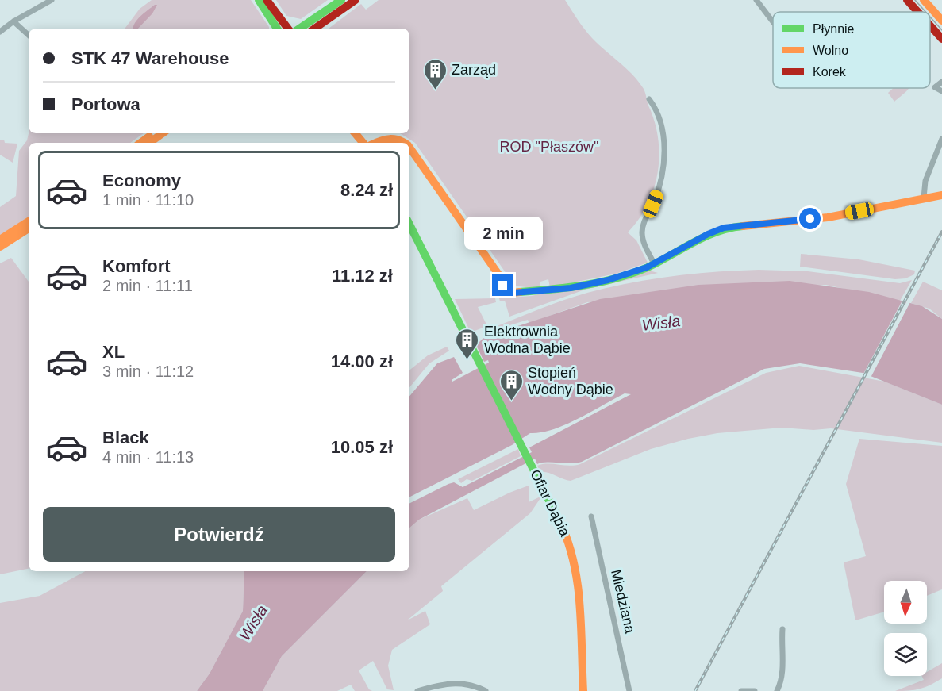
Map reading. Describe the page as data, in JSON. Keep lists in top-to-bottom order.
{
  "streets": {
    "street": ["Ofiar Dąbia", "Miedziana"]
  },
  "water": ["Wisła"],
  "parks": ["ROD \"Płaszów\""],
  "places": {
    "building": ["Zarząd", "Elektrownia Wodna Dąbie", "Stopień Wodny Dąbie"]
  },
  "legend": ["Płynnie", "Wolno", "Korek"],
  "north": "bottom",
  "page": {
    "banner": ["STK 47 Warehouse", "Portowa"],
    "list": [
      {
        "name": "Economy",
        "note": "1 min · 11:10",
        "value": "8.24 zł"
      },
      {
        "name": "Komfort",
        "note": "2 min · 11:11",
        "value": "11.12 zł"
      },
      {
        "name": "XL",
        "note": "3 min · 11:12",
        "value": "14.00 zł"
      },
      {
        "name": "Black",
        "note": "4 min · 11:13",
        "value": "10.05 zł"
      }
    ],
    "bubble": "2 min",
    "buttons": "Potwierdź"
  }
}
